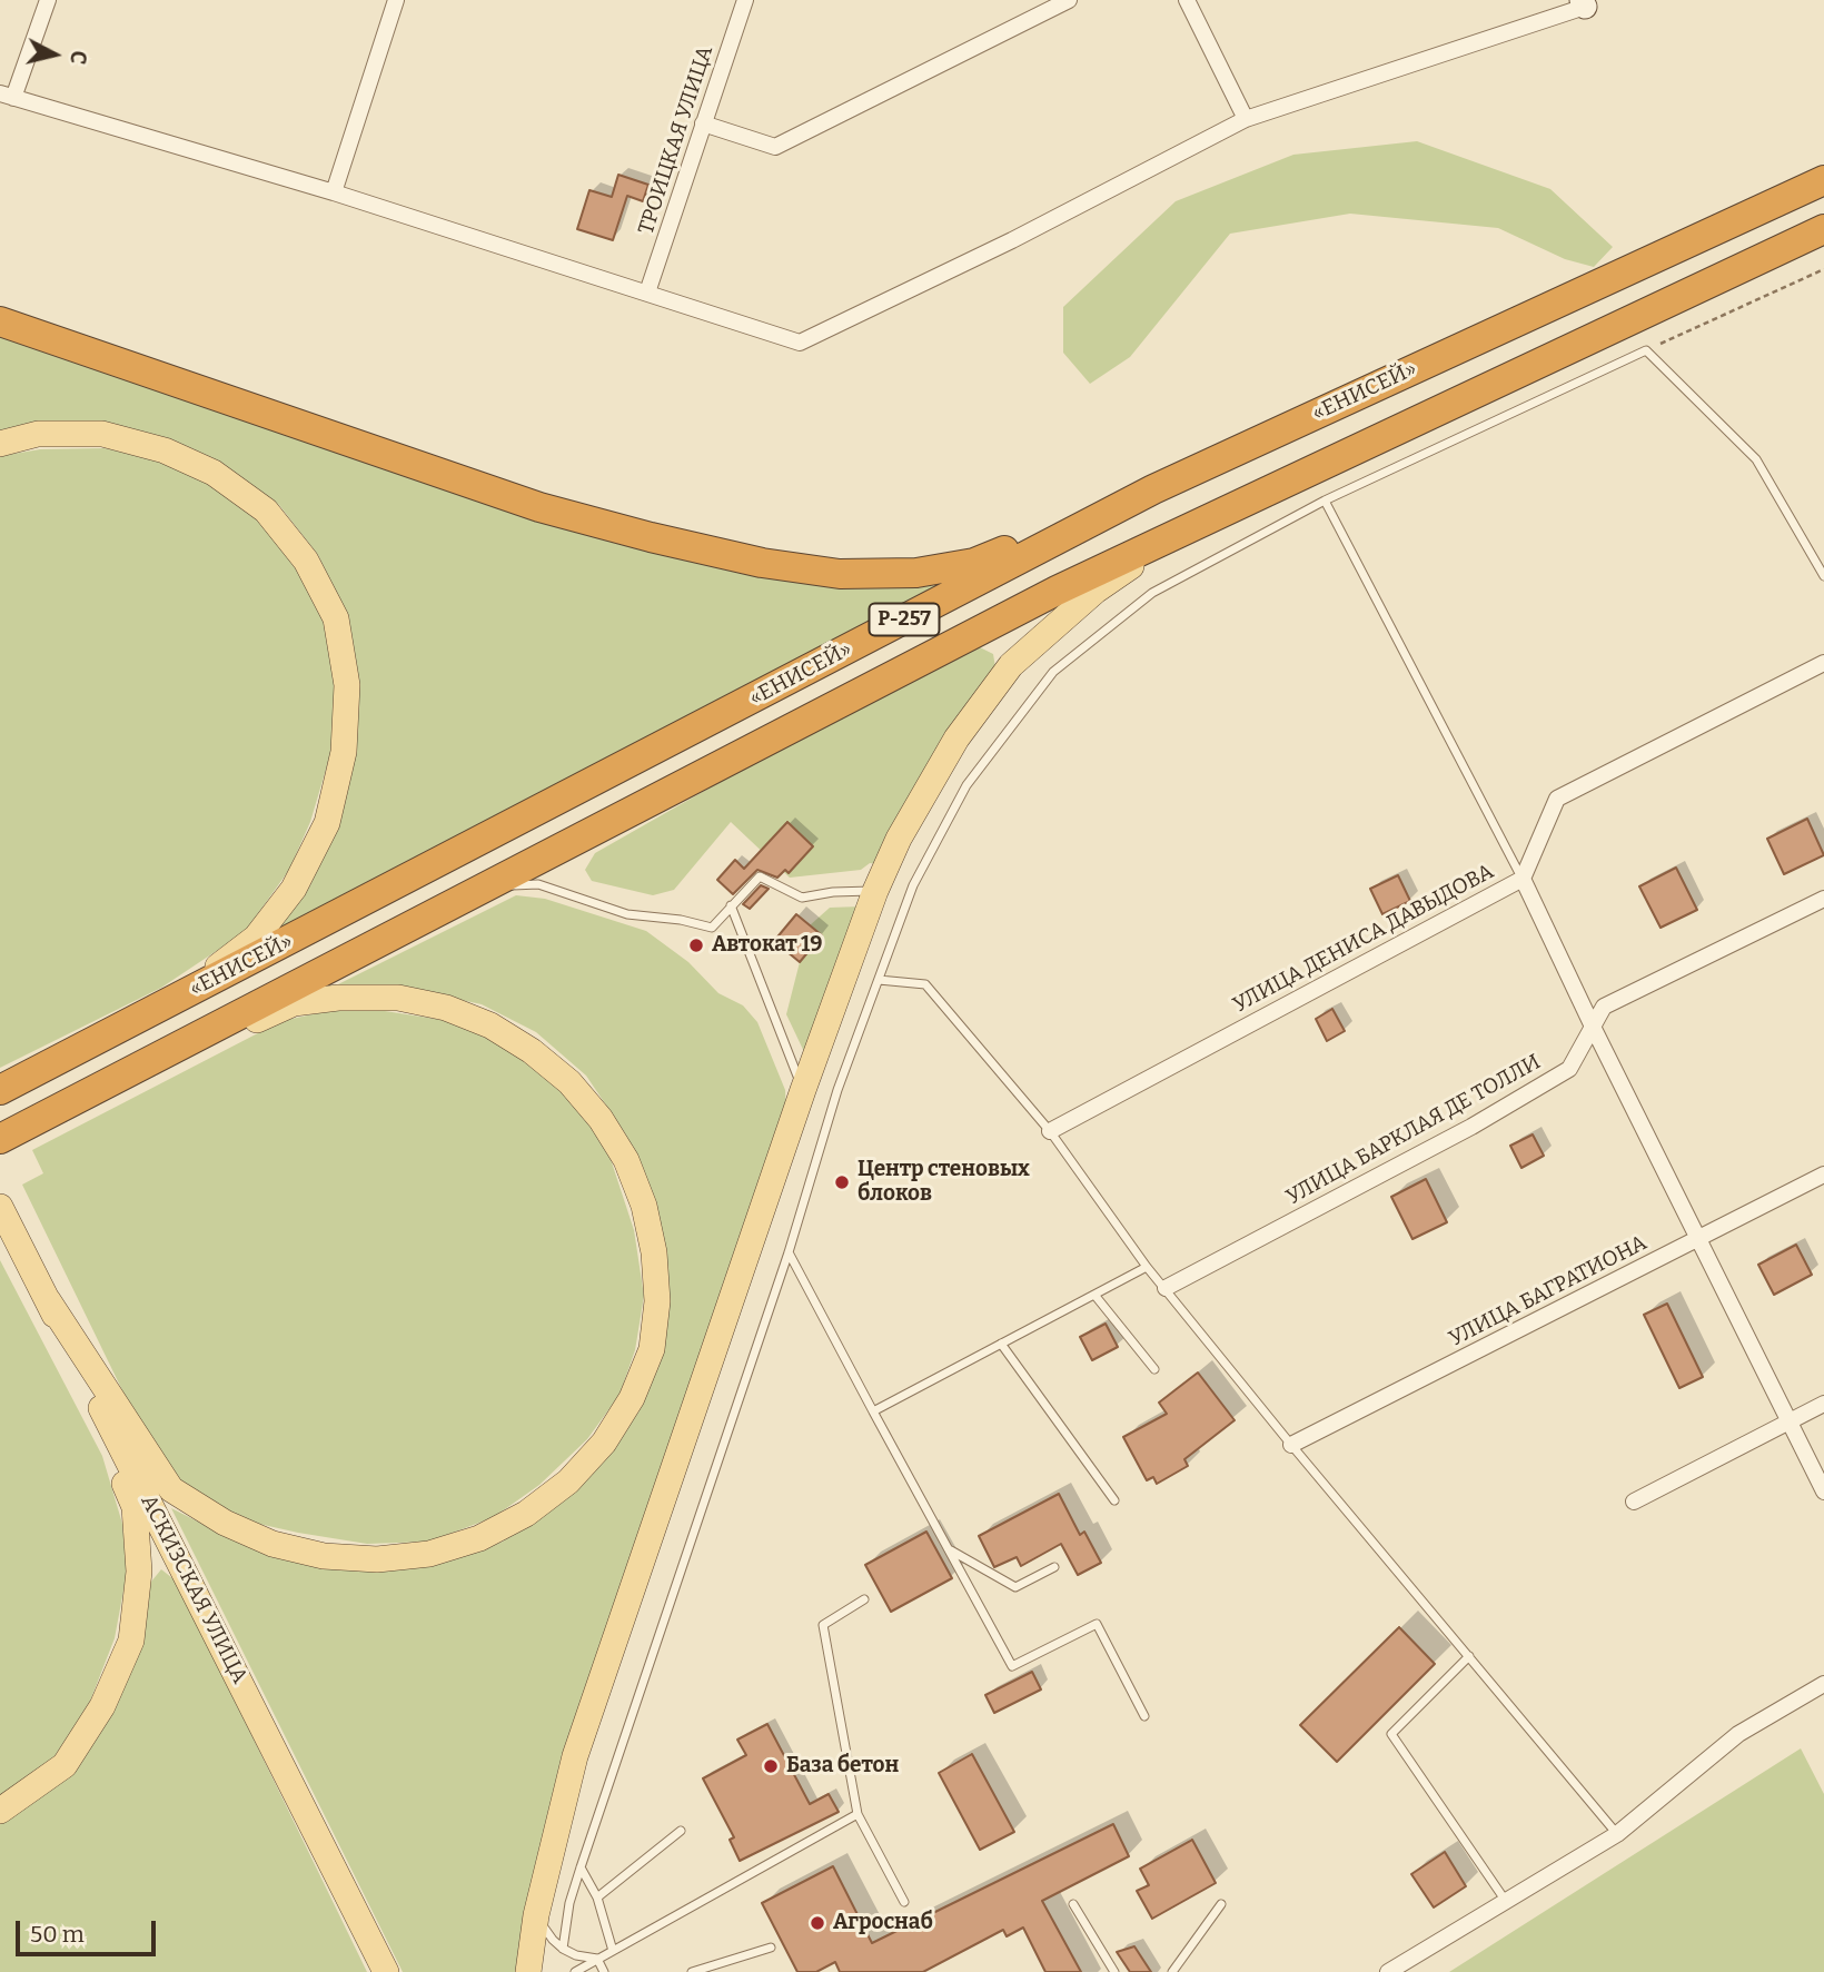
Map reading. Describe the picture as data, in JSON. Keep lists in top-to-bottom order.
{
  "streets": {
    "highway": ["«ЕНИСЕЙ»", "Р-257"],
    "main road": ["АСКИЗСКАЯ УЛИЦА"],
    "street": [
      "ТРОИЦКАЯ УЛИЦА",
      "УЛИЦА ДЕНИСА ДАВЫДОВА",
      "УЛИЦА БАРКЛАЯ ДЕ ТОЛЛИ",
      "УЛИЦА БАГРАТИОНА"
    ]
  },
  "places": [
    "Автокат 19",
    "Центр стеновых блоков",
    "База бетон",
    "Агроснаб"
  ],
  "scale_bar": "50 m",
  "north": "right"
}
